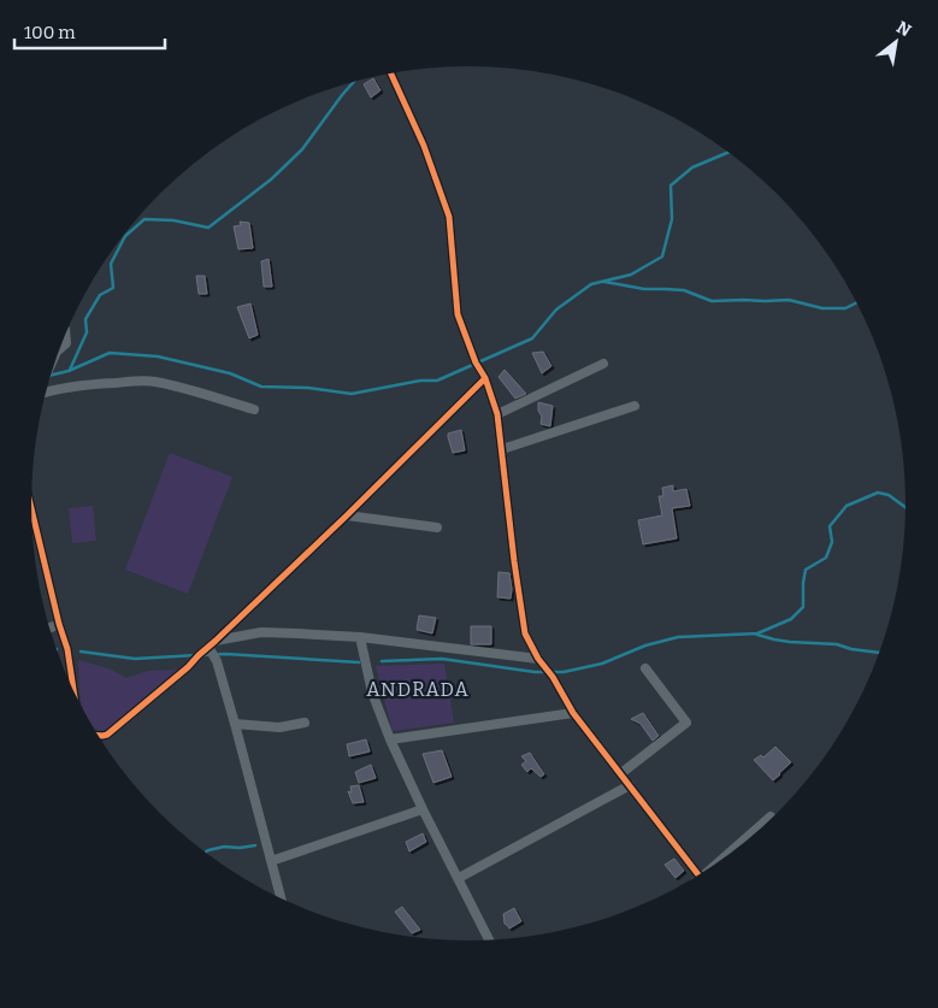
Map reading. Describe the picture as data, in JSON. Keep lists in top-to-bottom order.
{
  "districts": ["ANDRADA"],
  "scale_bar": "100 m",
  "north": "top right"
}
